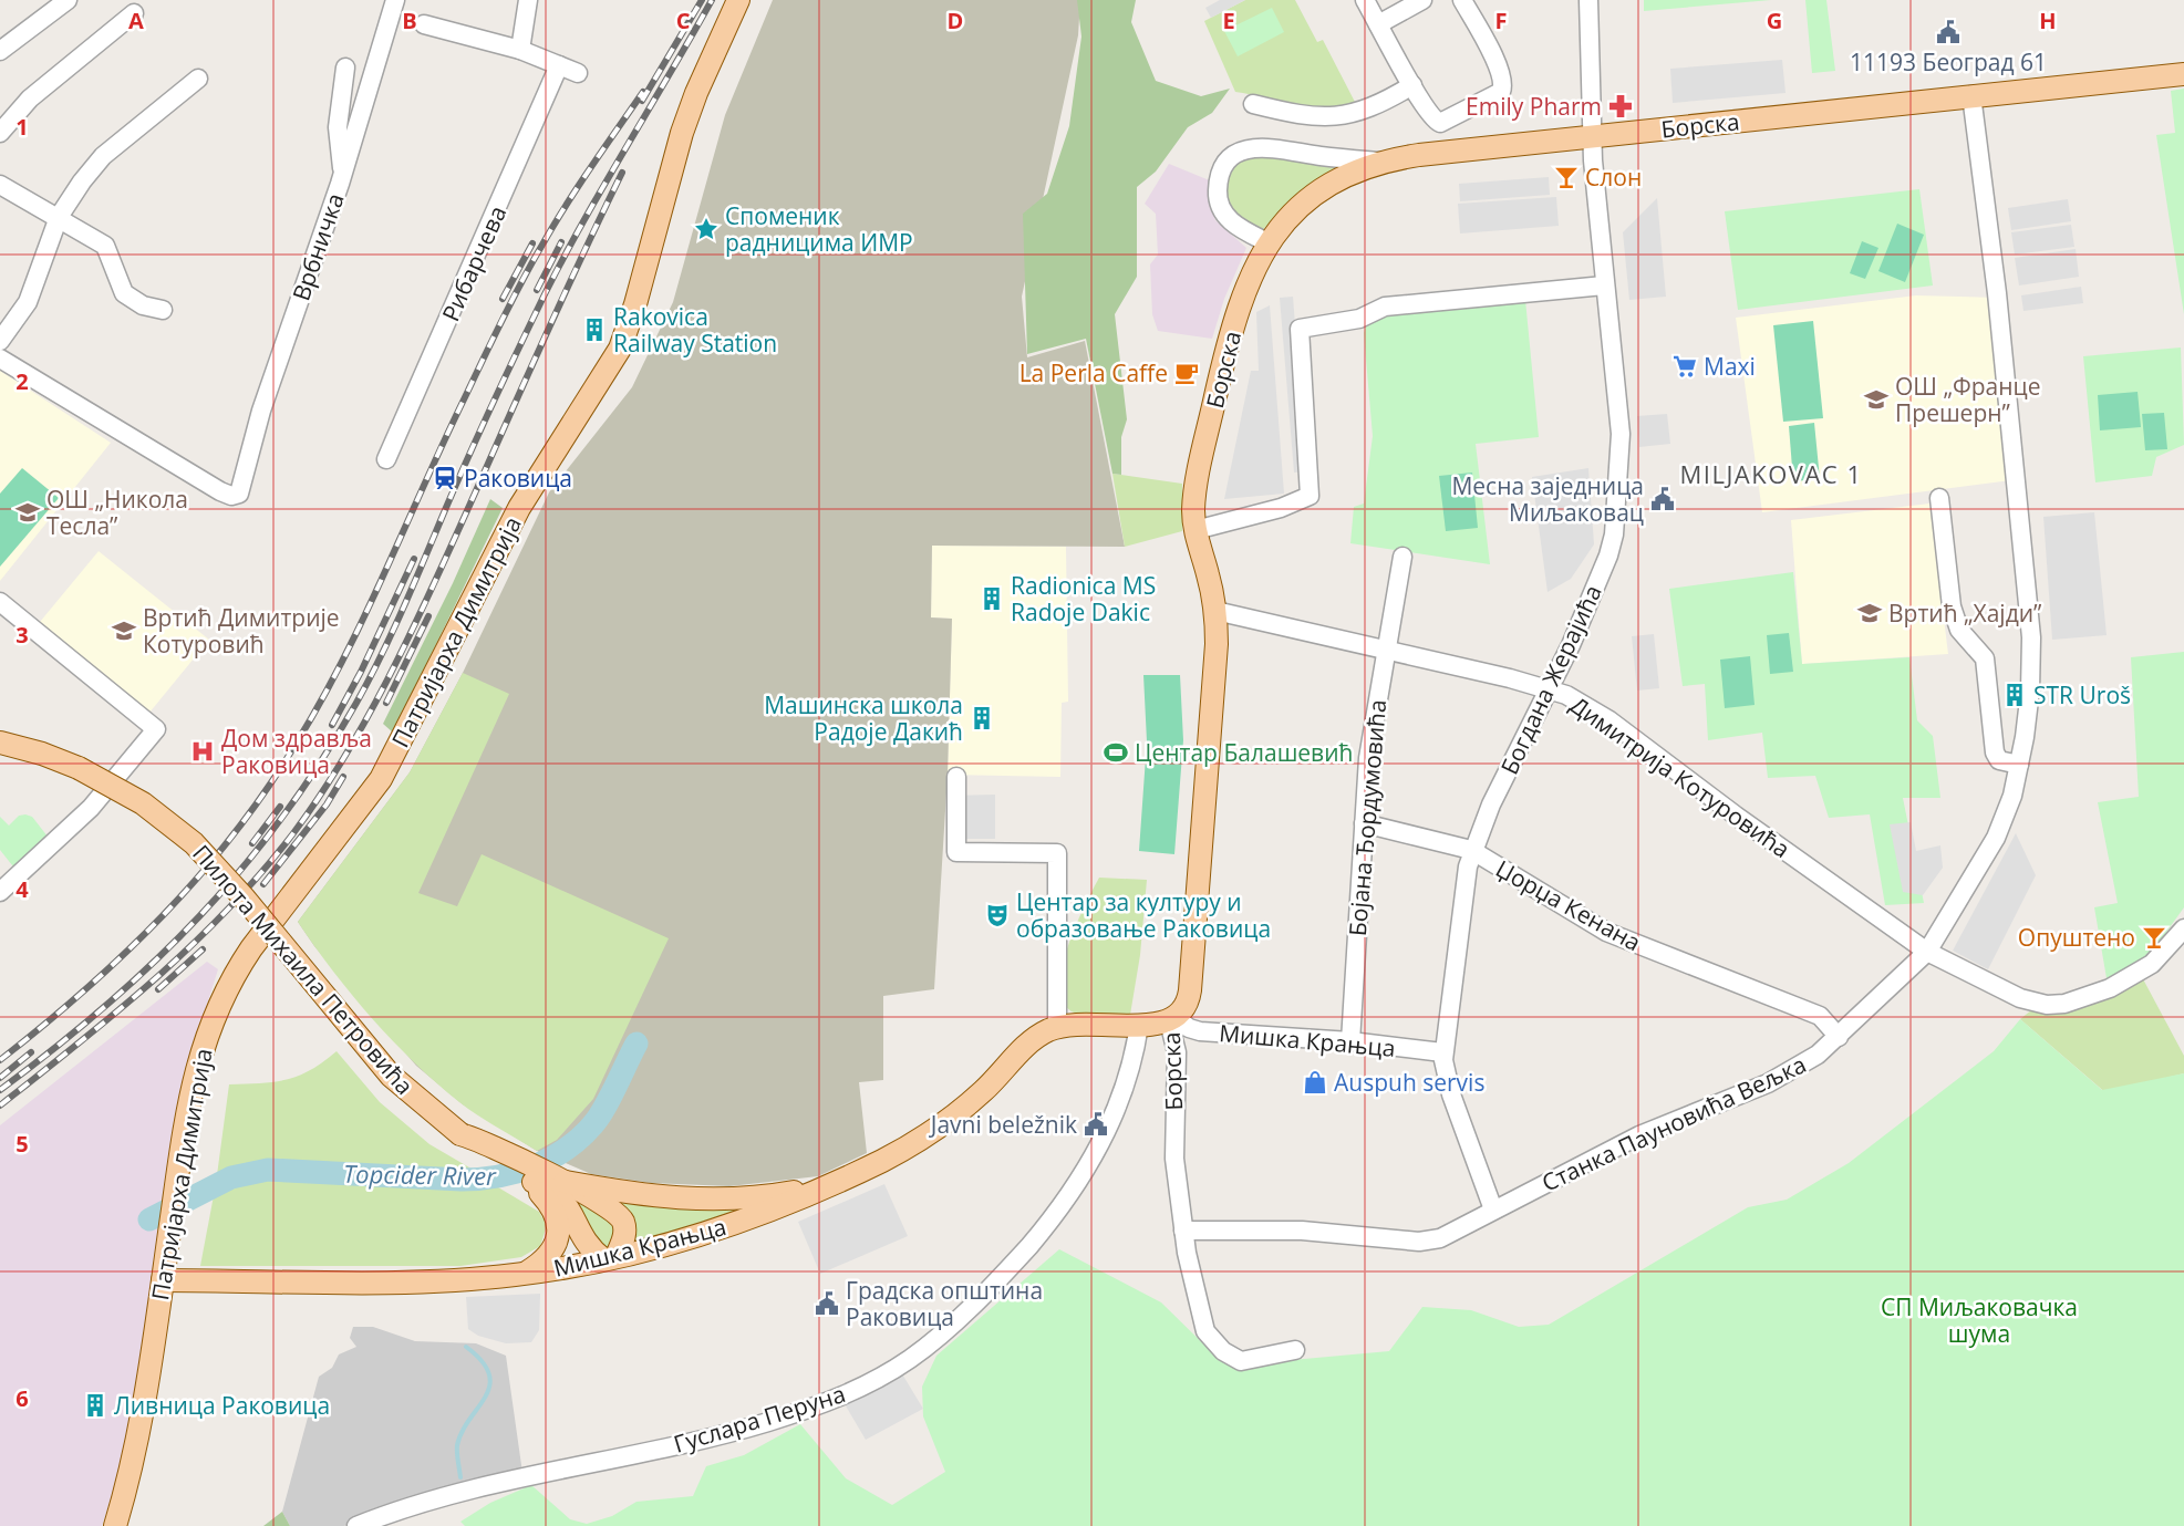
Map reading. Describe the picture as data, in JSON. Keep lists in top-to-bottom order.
{
  "streets": {
    "main road": [
      "Борска",
      "Патријарха Димитрија",
      "Пилота Михаила Петровића",
      "Мишка Крањца"
    ],
    "street": [
      "Врбничка",
      "Рибарчева",
      "Богдана Жерајића",
      "Димитрија Котуровића",
      "Бојана Ђордумовића",
      "Џорџа Кенана",
      "Станка Пауновића Вељка",
      "Гуслара Перуна"
    ]
  },
  "crossings": [
    ["Борска", "Богдана Жерајића"],
    ["Борска", "Димитрија Котуровића"],
    ["Борска", "Мишка Крањца"],
    ["Борска", "Станка Пауновића Вељка"],
    ["Патријарха Димитрија", "Мишка Крањца"],
    ["Богдана Жерајића", "Димитрија Котуровића"],
    ["Богдана Жерајића", "Џорџа Кенана"],
    ["Богдана Жерајића", "Мишка Крањца"],
    ["Богдана Жерајића", "Станка Пауновића Вељка"],
    ["Димитрија Котуровића", "Бојана Ђордумовића"],
    ["Димитрија Котуровића", "Станка Пауновића Вељка"],
    ["Бојана Ђордумовића", "Џорџа Кенана"],
    ["Бојана Ђордумовића", "Мишка Крањца"],
    ["Џорџа Кенана", "Станка Пауновића Вељка"],
    ["Пилота Михаила Петровића", "Мишка Крањца"],
    ["Мишка Крањца", "Гуслара Перуна"]
  ],
  "districts": ["MILJAKOVAC 1"],
  "water": ["Topcider River"],
  "parks": ["СП Миљаковачка шума"],
  "places": {
    "public building": [
      "11193 Београд 61",
      "Месна заједница Миљаковац",
      "Javni beležnik",
      "Градска општина Раковица"
    ],
    "pharmacy": ["Emily Pharm"],
    "bar": ["Слон", "Опуштено"],
    "place": ["Споменик радницима ИМР"],
    "building": [
      "Rakovica Railway Station",
      "Radionica MS Radoje Dakic",
      "STR Uroš",
      "Машинска школа Радоје Дакић",
      "Ливница Раковица"
    ],
    "supermarket": ["Maxi"],
    "cafe": ["La Perla Caffe"],
    "school or university": [
      "ОШ „Франце Прешерн”",
      "ОШ „Никола Тесла”",
      "Вртић „Хајди”",
      "Вртић Димитрије Котуровић"
    ],
    "station": ["Раковица"],
    "hospital": ["Дом здравља Раковица"],
    "sports": ["Центар Балашевић"],
    "theatre": ["Центар за културу и образовање Раковица"],
    "shop": ["Auspuh servis"]
  },
  "grid": {
    "columns": [
      "A",
      "B",
      "C",
      "D",
      "E",
      "F",
      "G",
      "H"
    ],
    "rows": [
      "1",
      "2",
      "3",
      "4",
      "5",
      "6"
    ]
  }
}
